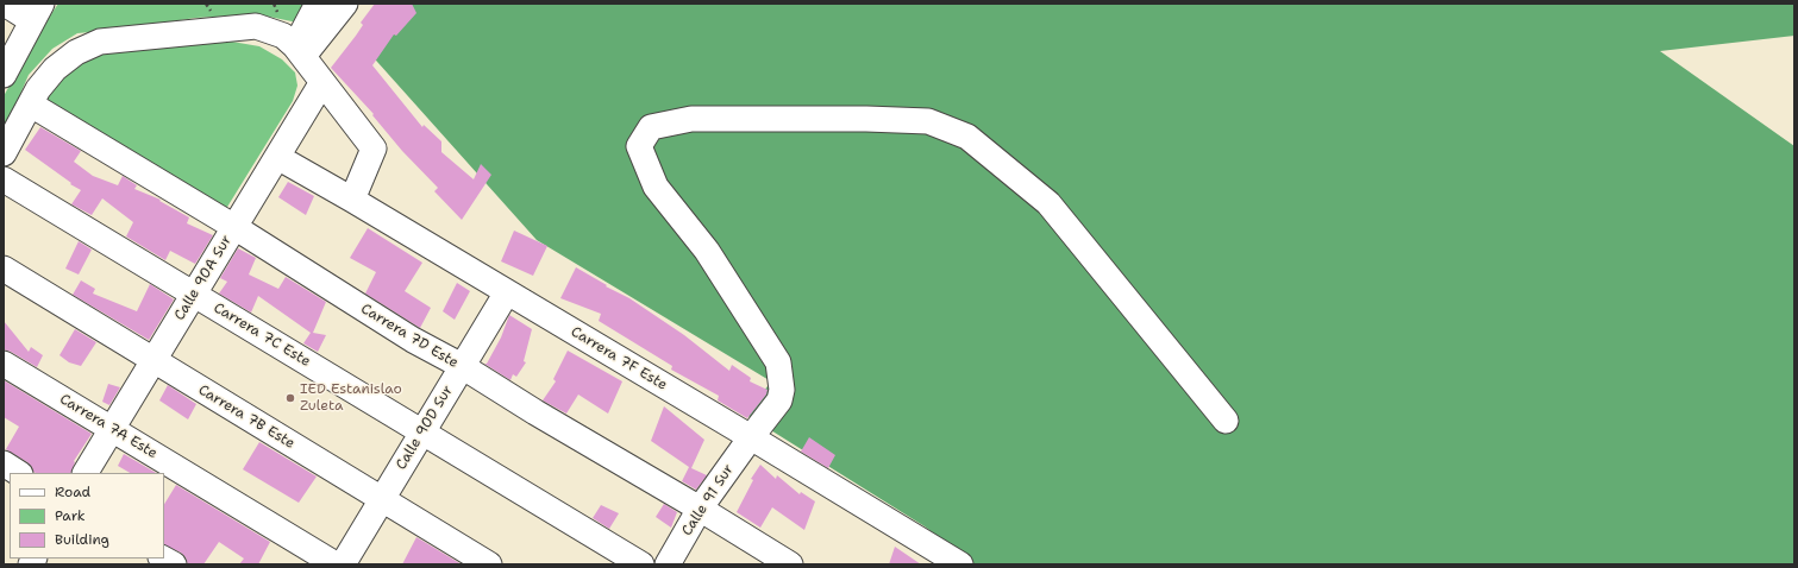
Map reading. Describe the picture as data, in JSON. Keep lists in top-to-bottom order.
{
  "streets": {
    "street": [
      "Calle 90A Sur",
      "Carrera 7C Este",
      "Carrera 7D Este",
      "Carrera 7F Este",
      "Carrera 7B Este",
      "Carrera 7A Este",
      "Calle 90D Sur",
      "Calle 91 Sur"
    ]
  },
  "crossings": [
    ["Calle 90A Sur", "Carrera 7C Este"],
    ["Calle 90A Sur", "Carrera 7D Este"],
    ["Calle 90A Sur", "Carrera 7F Este"],
    ["Calle 90A Sur", "Carrera 7B Este"],
    ["Calle 90A Sur", "Carrera 7A Este"],
    ["Carrera 7C Este", "Calle 90D Sur"],
    ["Carrera 7D Este", "Calle 90D Sur"],
    ["Carrera 7D Este", "Calle 91 Sur"],
    ["Carrera 7F Este", "Calle 90D Sur"],
    ["Carrera 7F Este", "Calle 91 Sur"],
    ["Carrera 7B Este", "Calle 90D Sur"]
  ],
  "places": ["IED Estanislao Zuleta"],
  "legend": ["Road", "Park", "Building"]
}
